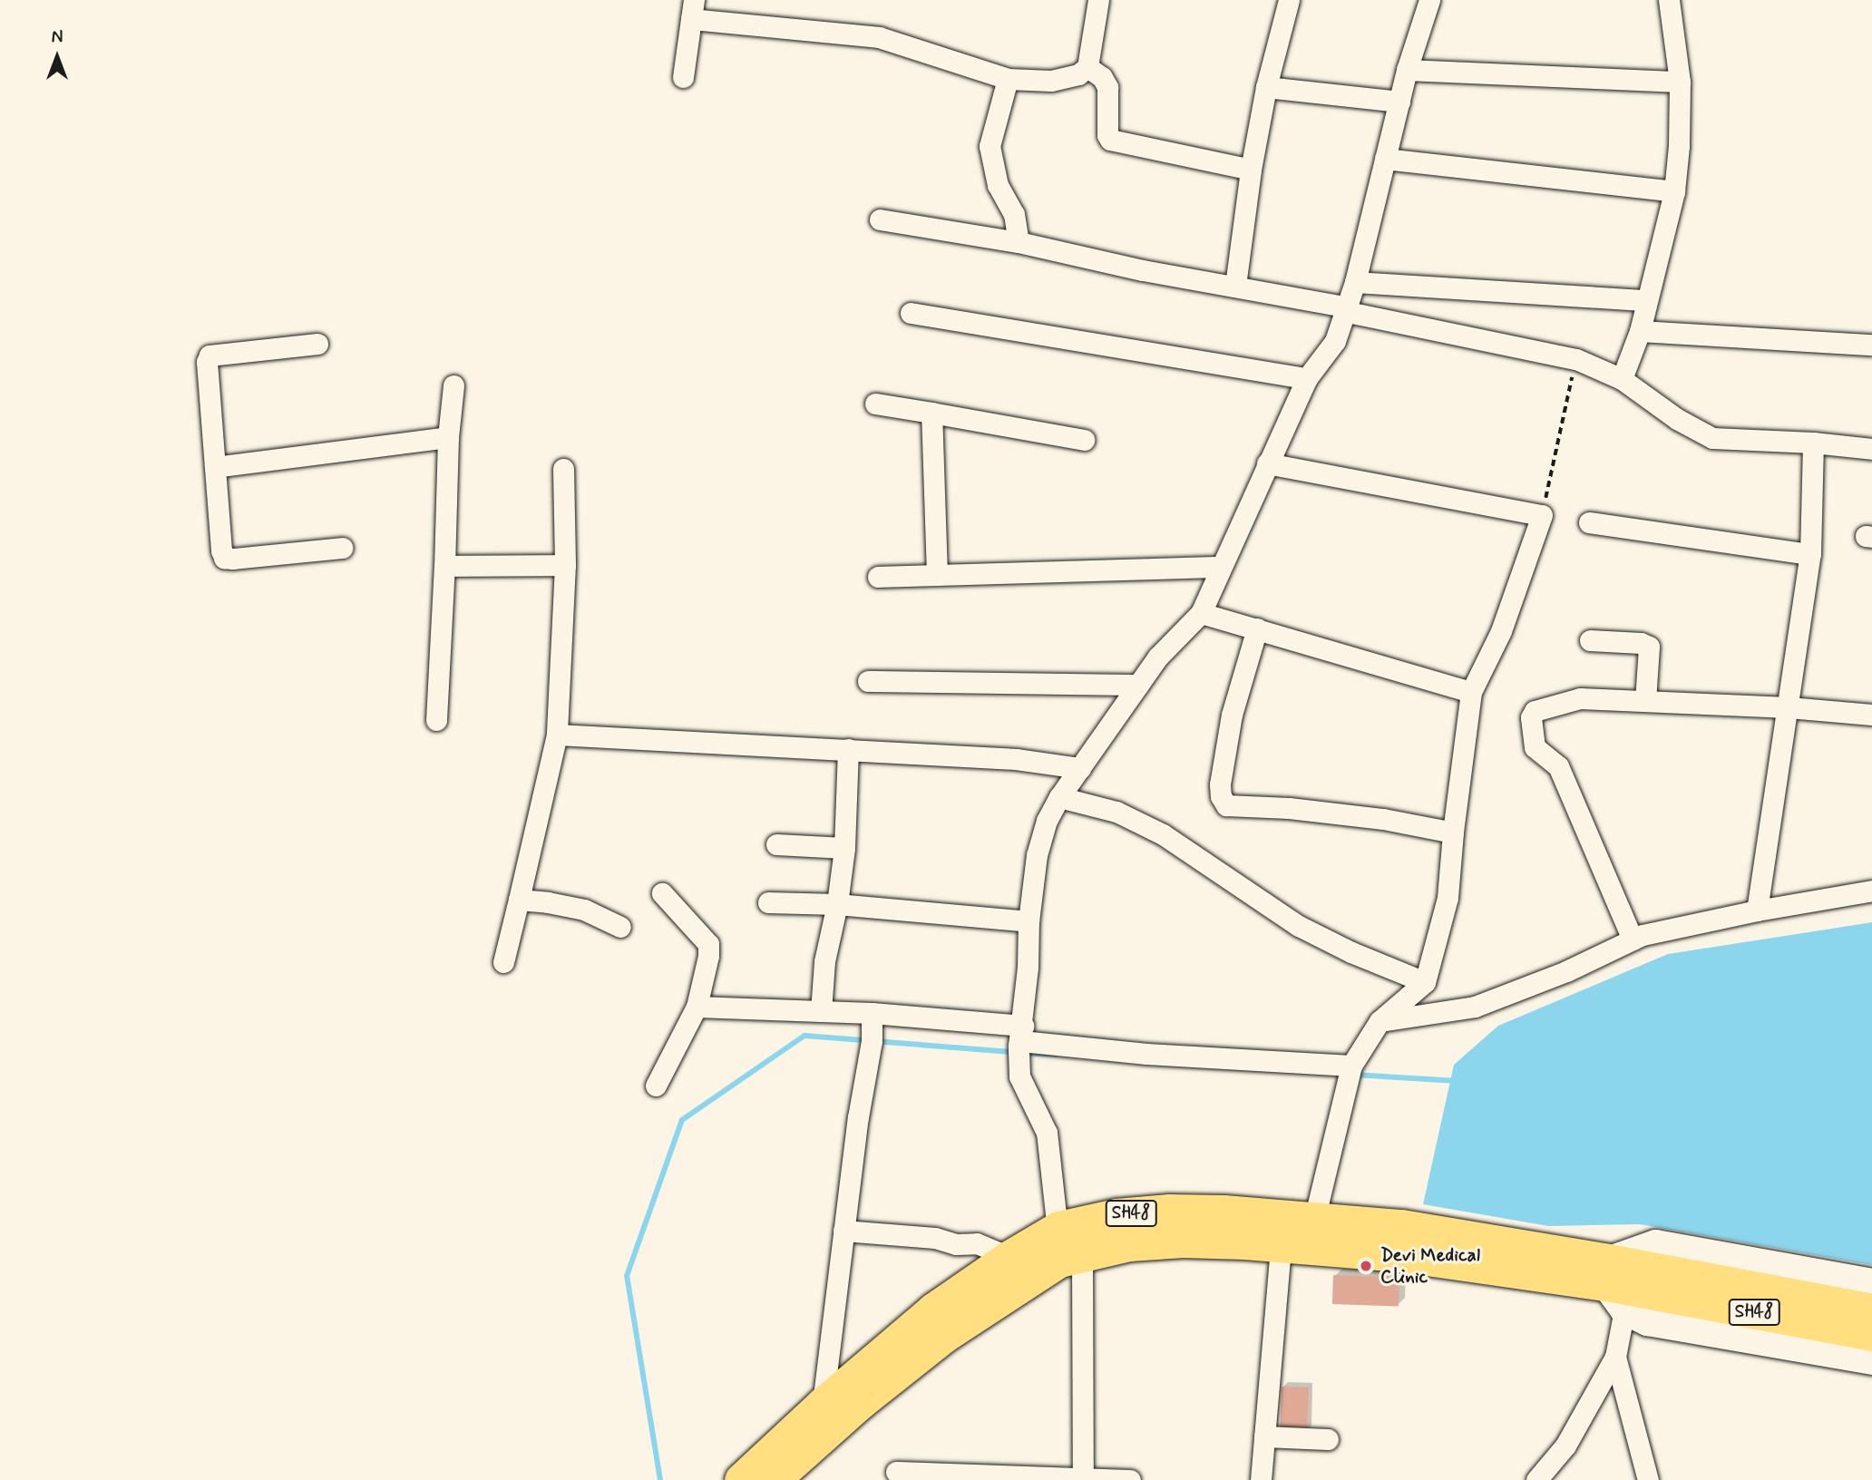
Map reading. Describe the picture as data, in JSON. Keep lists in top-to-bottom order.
{
  "streets": {
    "main road": ["SH48"]
  },
  "places": ["Devi Medical Clinic"],
  "north": "top"
}
